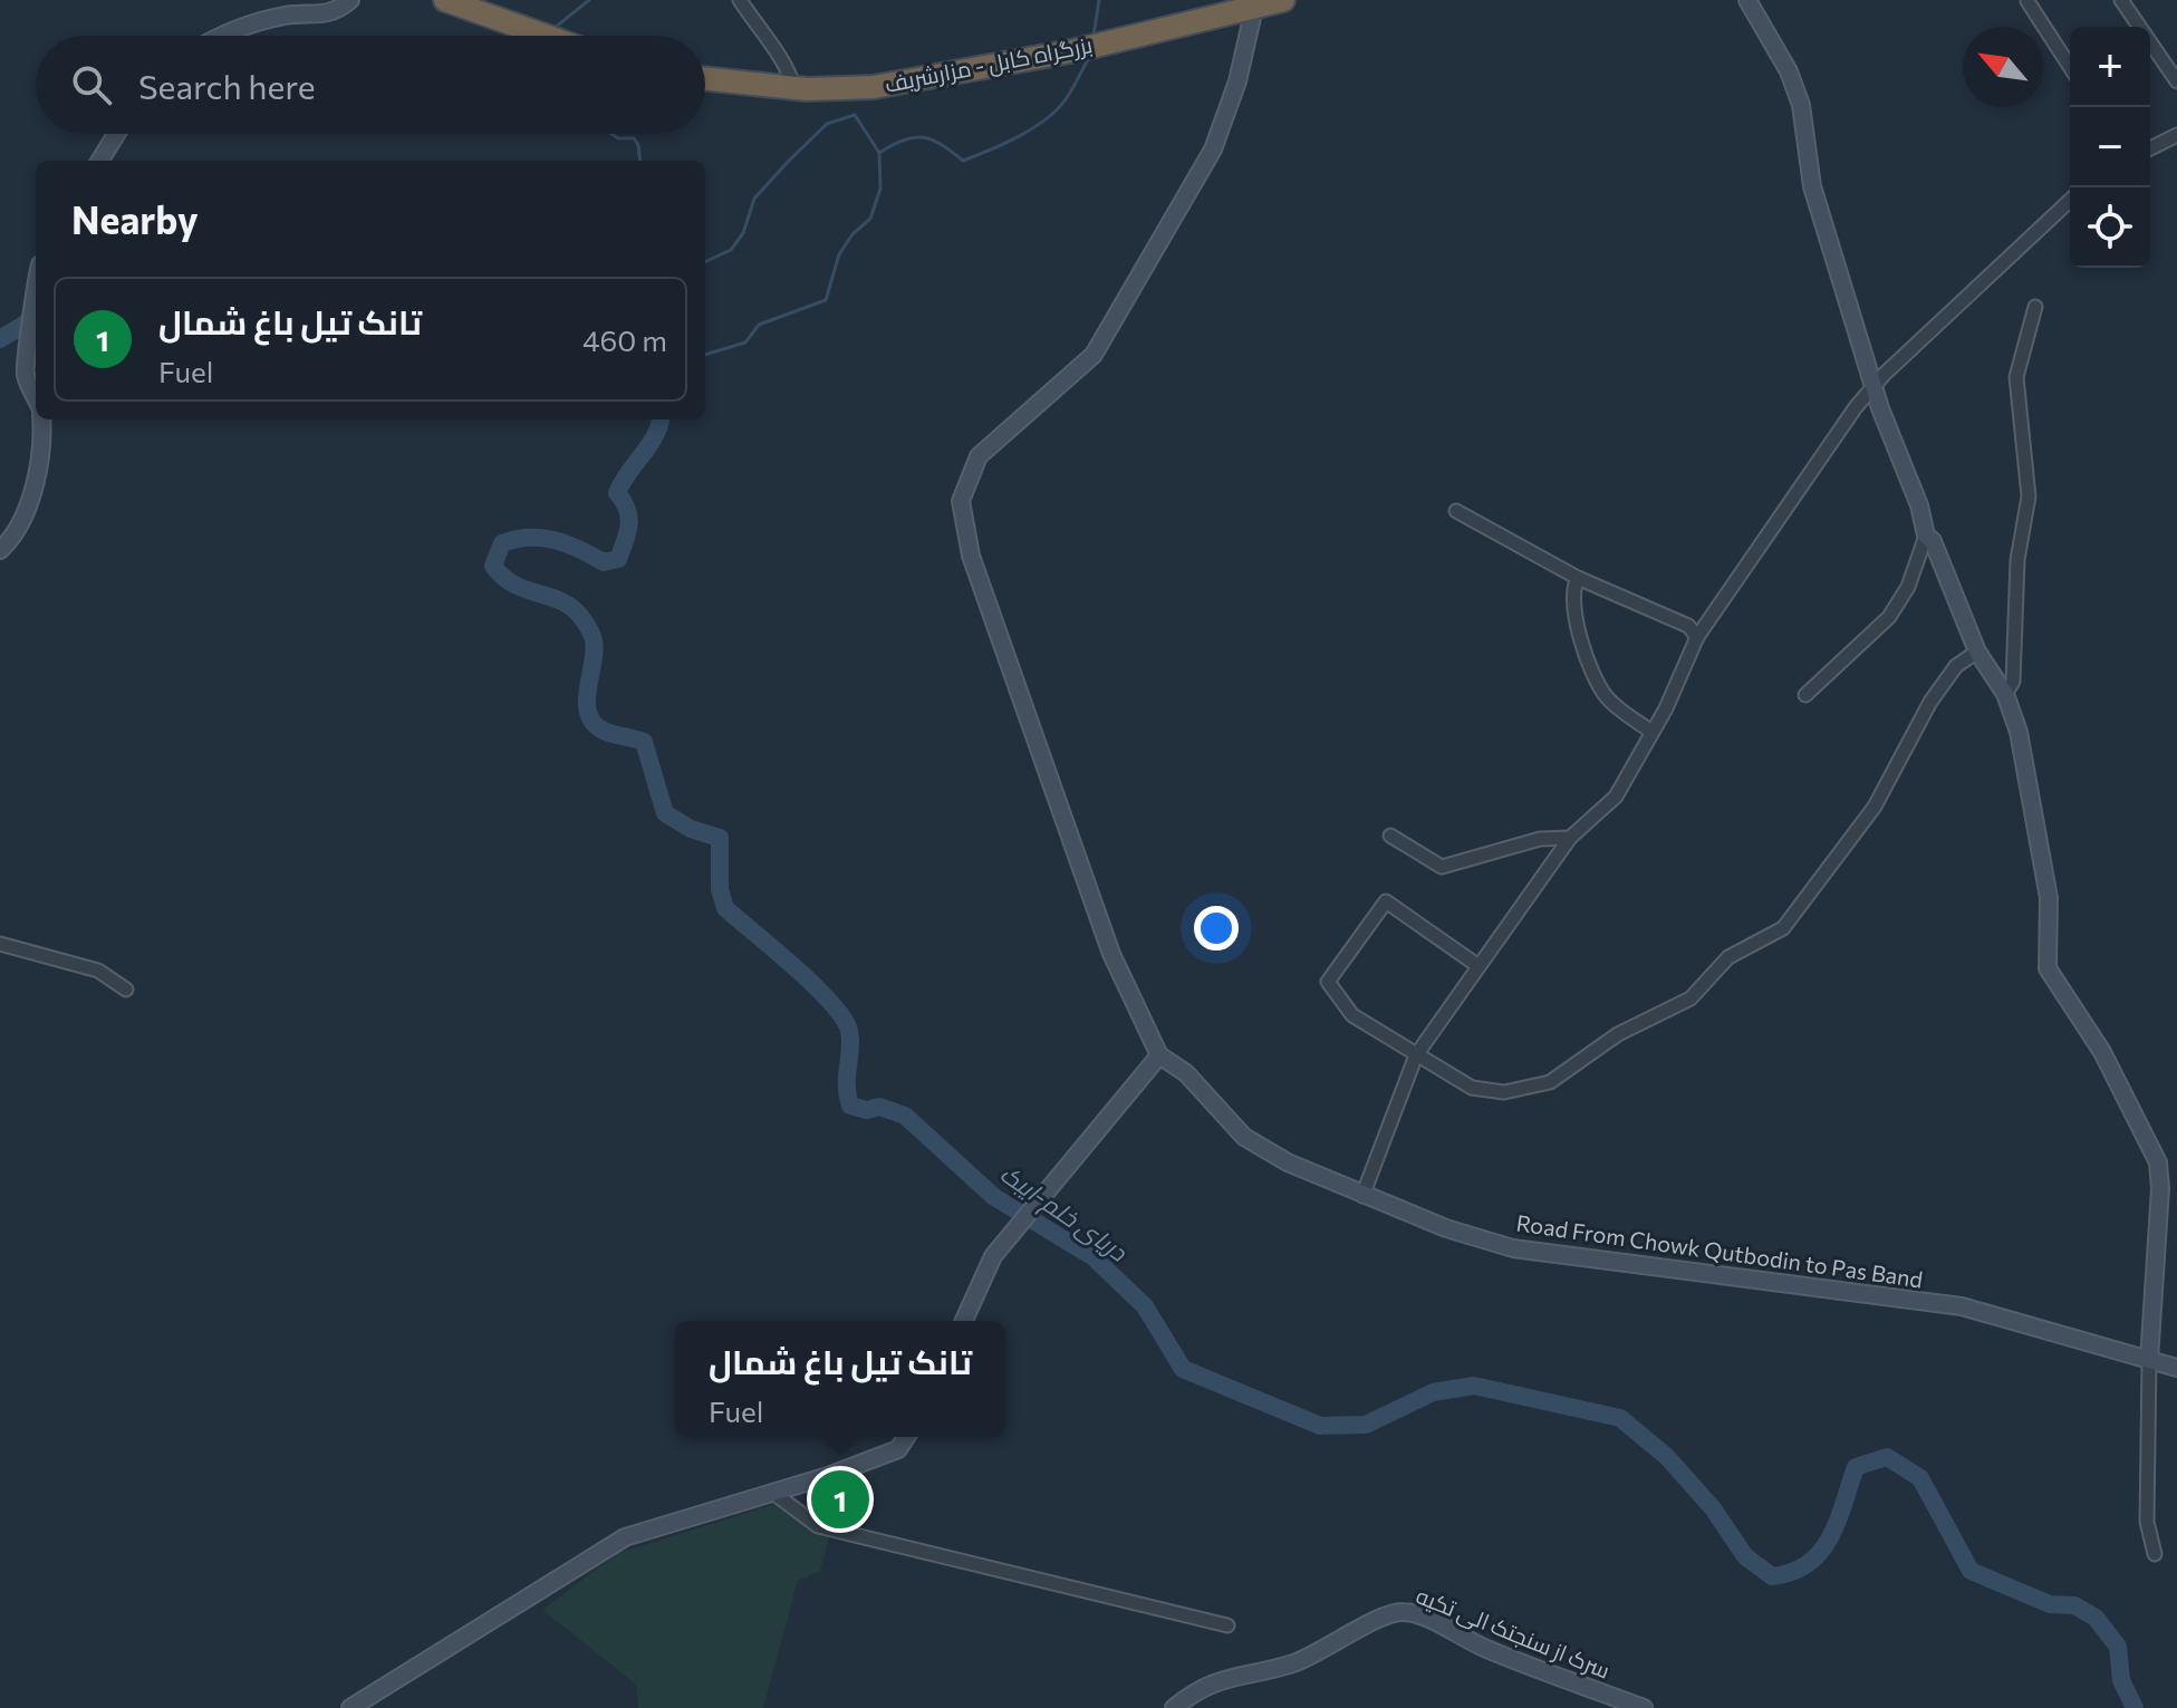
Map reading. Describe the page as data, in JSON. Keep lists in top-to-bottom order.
{
  "streets": {
    "highway": ["بزرگراه کابل - مزارشریف"],
    "main road": ["Road From Chowk Qutbodin to Pas Band", "سرک از سنجتک الی تکیه"]
  },
  "water": ["دریای خلم-ایبک"],
  "north": "top left",
  "page": {
    "map_buttons": ["+", "−"],
    "search": "Search here",
    "heading": "Nearby",
    "list": [
      {
        "mark": "1",
        "name": "تانک تیل باغ شمال",
        "note": "Fuel",
        "value": "460 m"
      }
    ],
    "popup": ["تانک تیل باغ شمال", "Fuel"],
    "pins": "1"
  }
}
